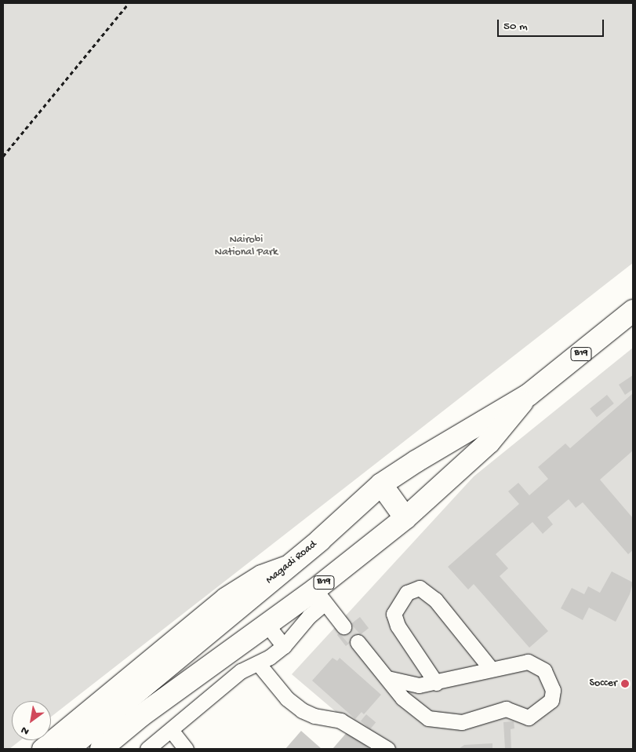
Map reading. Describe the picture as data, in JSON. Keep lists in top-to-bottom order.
{
  "streets": {
    "highway": ["B19", "Magadi Road"]
  },
  "parks": ["Nairobi National Park"],
  "places": ["Soccer"],
  "scale_bar": "50 m",
  "north": "bottom left"
}
